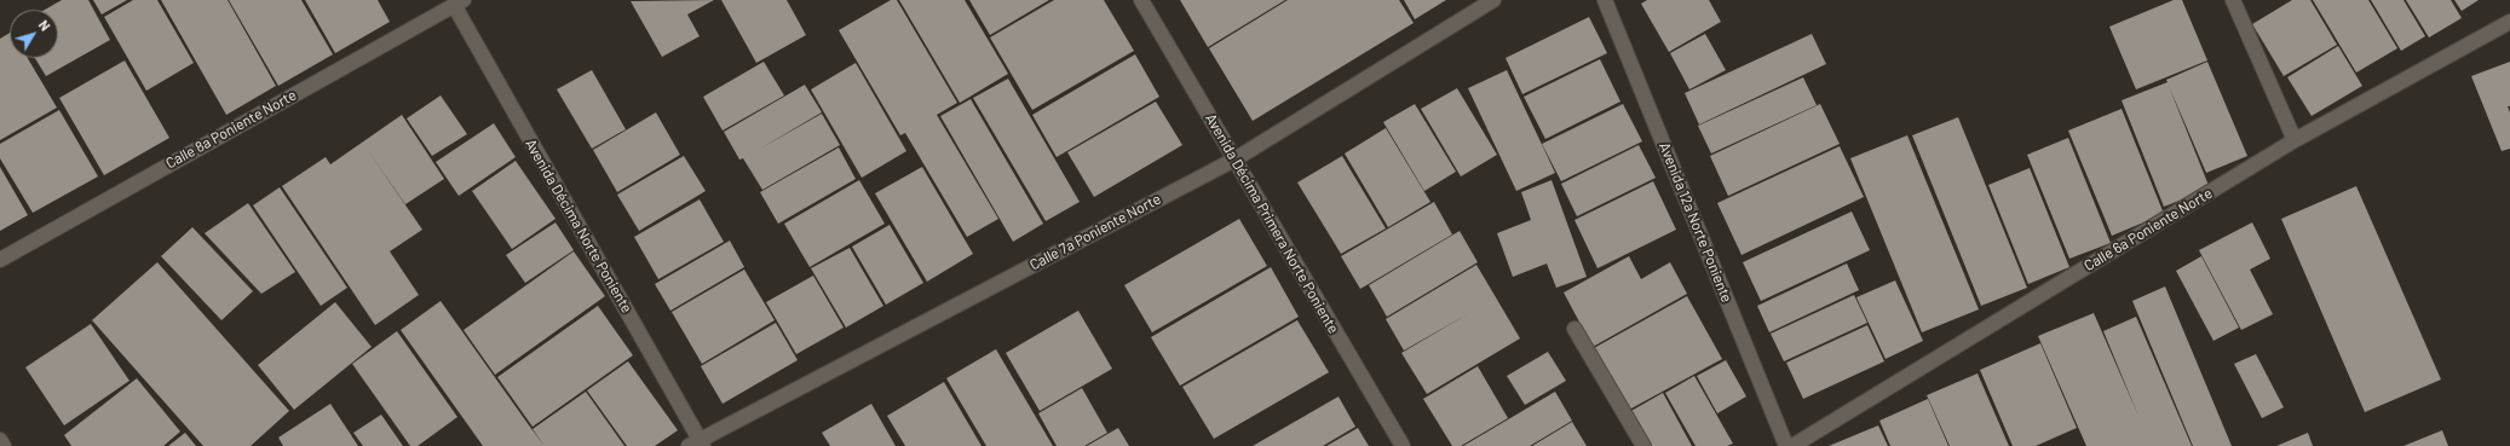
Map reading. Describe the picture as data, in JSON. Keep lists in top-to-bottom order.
{
  "streets": {
    "street": [
      "Calle 8a Poniente Norte",
      "Avenida 12a Norte Poniente",
      "Avenida Décima Primera Norte Poniente",
      "Avenida Décima Norte Poniente",
      "Calle 6a Poniente Norte",
      "Calle 7a Poniente Norte"
    ]
  },
  "crossings": [
    ["Calle 8a Poniente Norte", "Avenida Décima Norte Poniente"],
    ["Avenida Décima Primera Norte Poniente", "Calle 7a Poniente Norte"],
    ["Avenida Décima Norte Poniente", "Calle 7a Poniente Norte"]
  ],
  "north": "top right"
}
